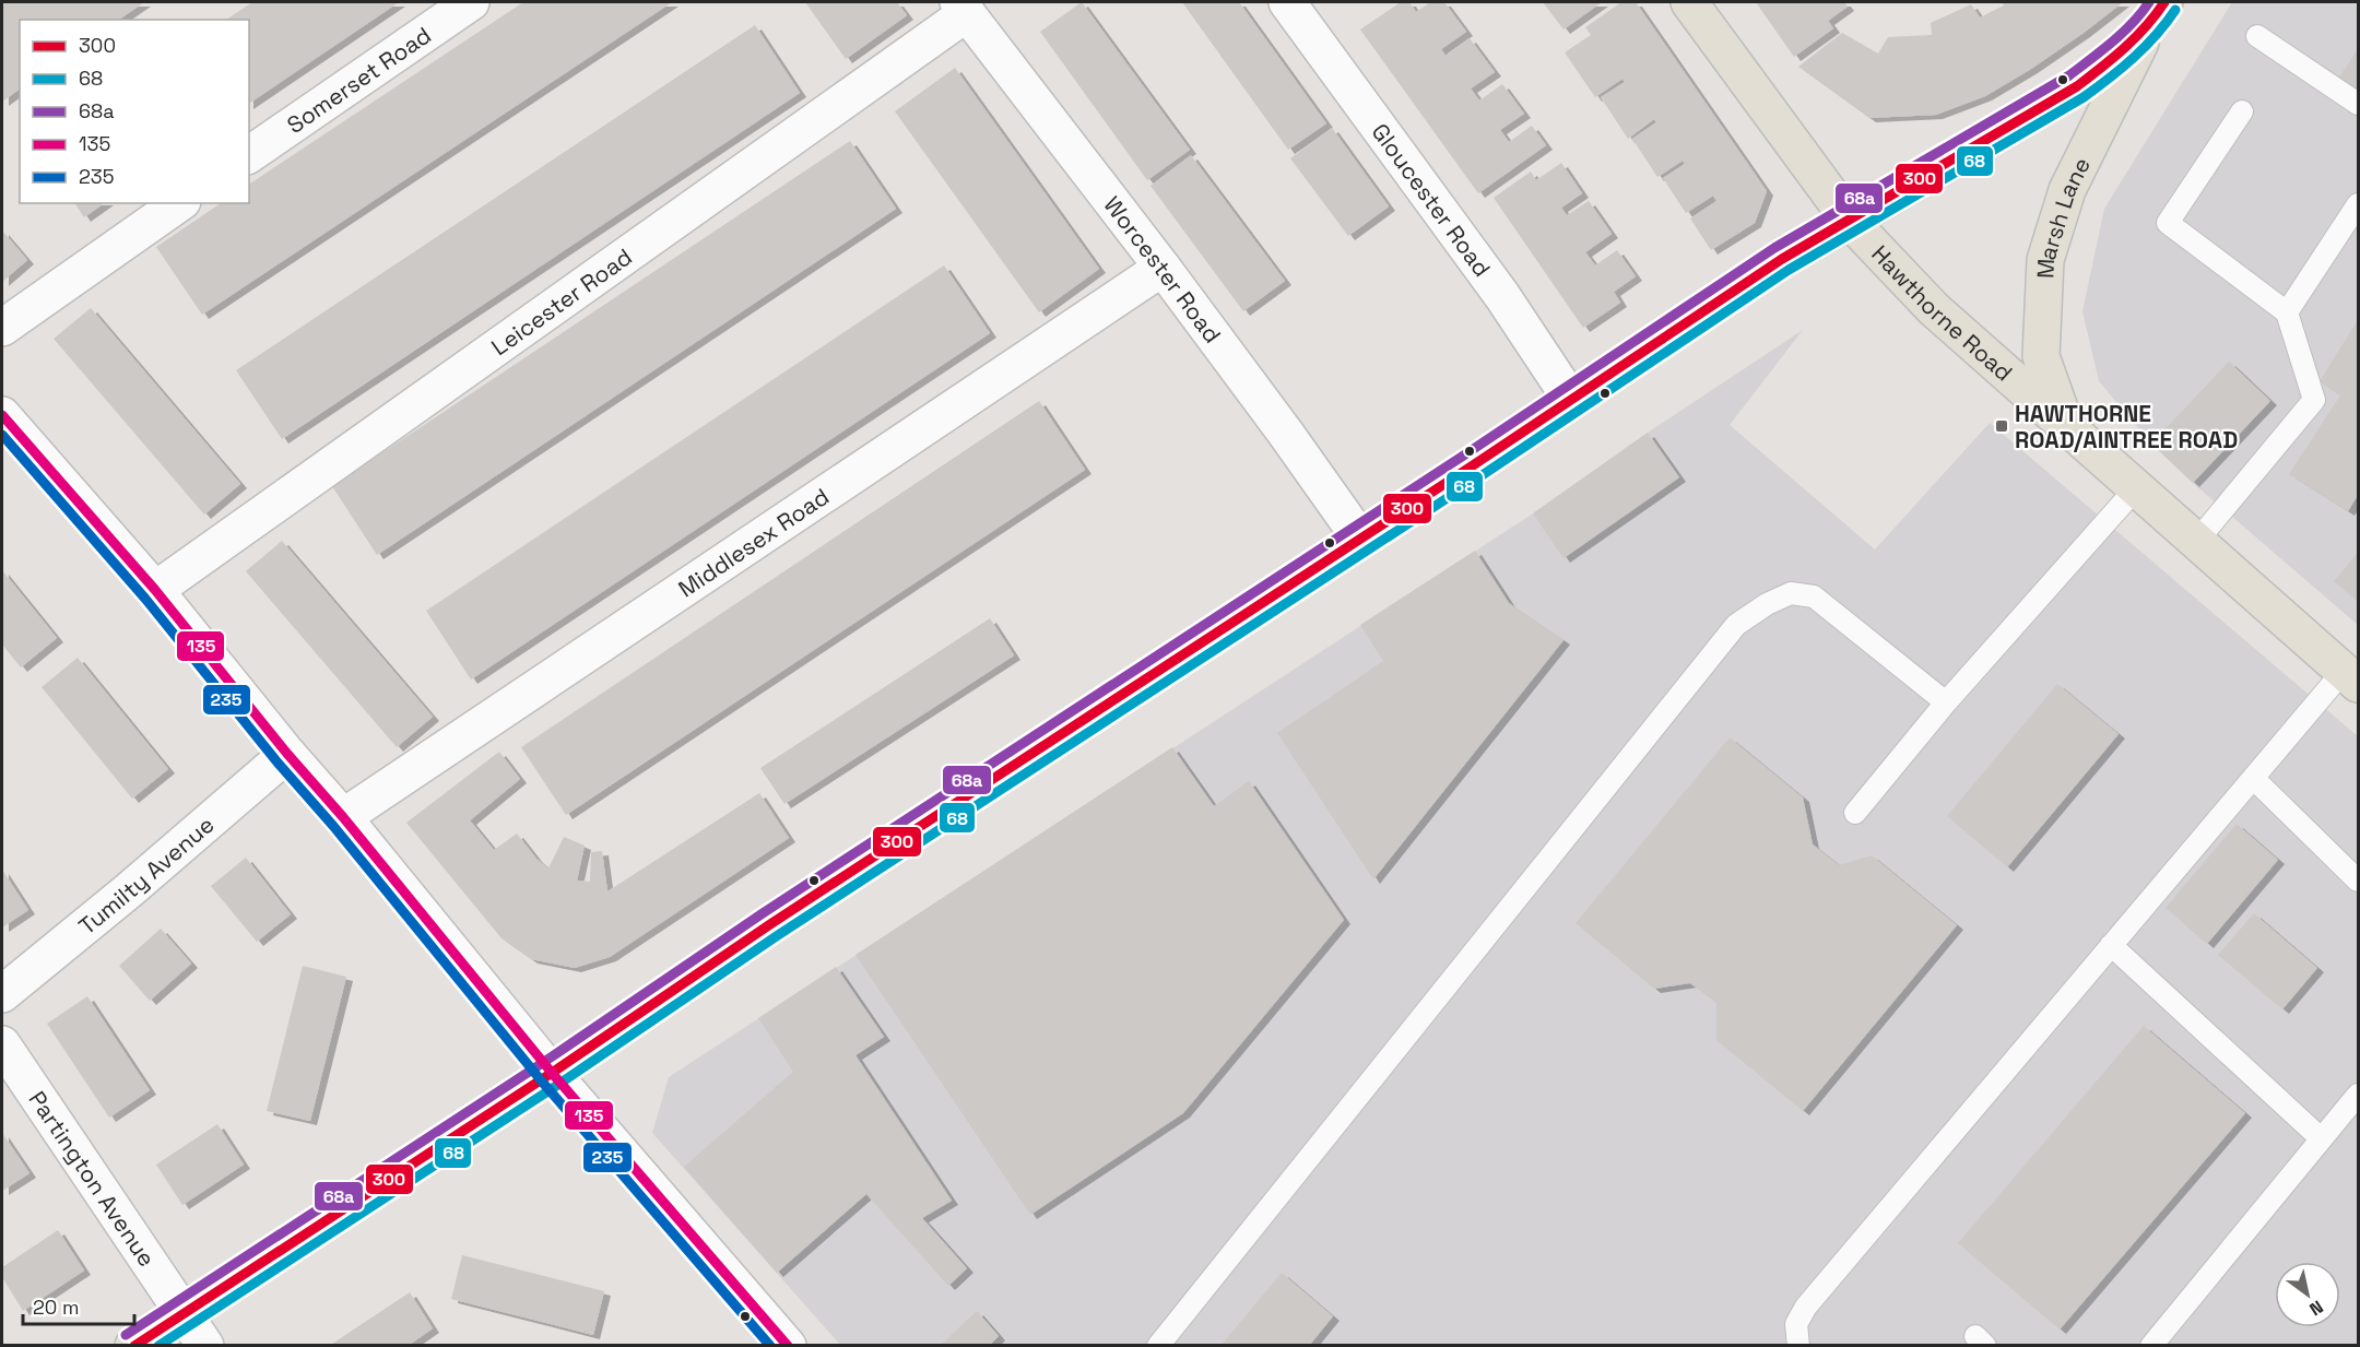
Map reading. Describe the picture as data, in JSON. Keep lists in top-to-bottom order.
{
  "streets": {
    "main road": ["Marsh Lane", "Hawthorne Road"],
    "street": [
      "Somerset Road",
      "Gloucester Road",
      "Worcester Road",
      "Leicester Road",
      "Middlesex Road",
      "Tumilty Avenue",
      "Partington Avenue"
    ]
  },
  "crossings": [
    ["Gloucester Road", "Marsh Lane"],
    ["Marsh Lane", "Worcester Road"],
    ["Marsh Lane", "Hawthorne Road"],
    ["Marsh Lane", "Partington Avenue"],
    ["Worcester Road", "Leicester Road"],
    ["Worcester Road", "Middlesex Road"]
  ],
  "places": {
    "transit": ["HAWTHORNE ROAD/AINTREE ROAD"]
  },
  "lines": [
    "transit line 300",
    "transit line 68a",
    "transit line 68",
    "transit line 135",
    "transit line 235"
  ],
  "legend": [
    "300",
    "68",
    "68a",
    "135",
    "235"
  ],
  "scale_bar": "20 m",
  "north": "bottom right"
}
